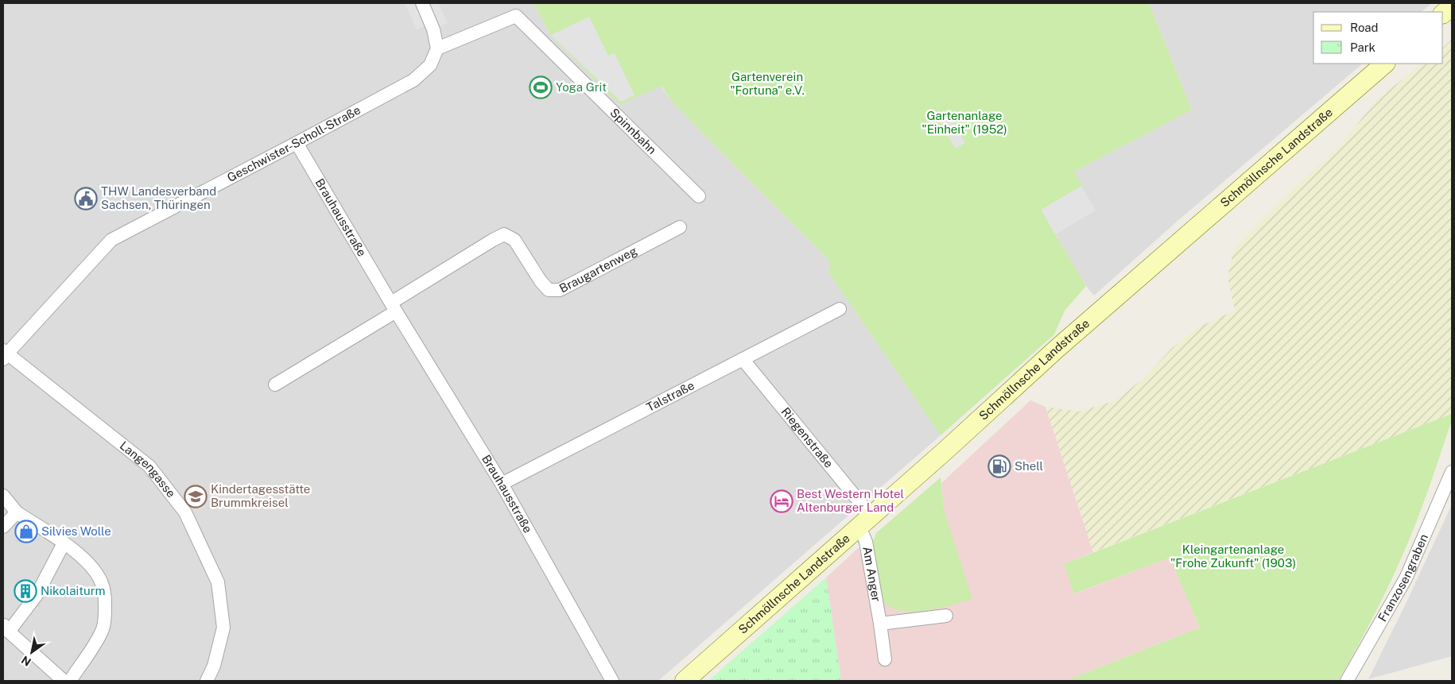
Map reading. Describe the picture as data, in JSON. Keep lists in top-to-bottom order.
{
  "streets": {
    "main road": ["Schmöllnsche Landstraße"],
    "street": [
      "Spinnbahn",
      "Geschwister-Scholl-Straße",
      "Brauhausstraße",
      "Braugartenweg",
      "Talstraße",
      "Riegenstraße",
      "Langengasse",
      "Am Anger",
      "Franzosengraben"
    ]
  },
  "crossings": [
    ["Spinnbahn", "Geschwister-Scholl-Straße"],
    ["Geschwister-Scholl-Straße", "Brauhausstraße"],
    ["Geschwister-Scholl-Straße", "Langengasse"],
    ["Schmöllnsche Landstraße", "Riegenstraße"],
    ["Schmöllnsche Landstraße", "Am Anger"],
    ["Brauhausstraße", "Braugartenweg"],
    ["Brauhausstraße", "Talstraße"],
    ["Talstraße", "Riegenstraße"],
    ["Riegenstraße", "Am Anger"]
  ],
  "parks": ["Gartenverein \"Fortuna\" e.V.", "Gartenanlage \"Einheit\" (1952)", "Kleingartenanlage \"Frohe Zukunft\" (1903)"],
  "places": {
    "sports": ["Yoga Grit"],
    "public building": ["THW Landesverband Sachsen, Thüringen"],
    "fuel station": ["Shell"],
    "school or university": ["Kindertagesstätte Brummkreisel"],
    "hotel": ["Best Western Hotel Altenburger Land"],
    "shop": ["Silvies Wolle"],
    "building": ["Nikolaiturm"]
  },
  "legend": ["Road", "Park"],
  "north": "bottom left"
}
